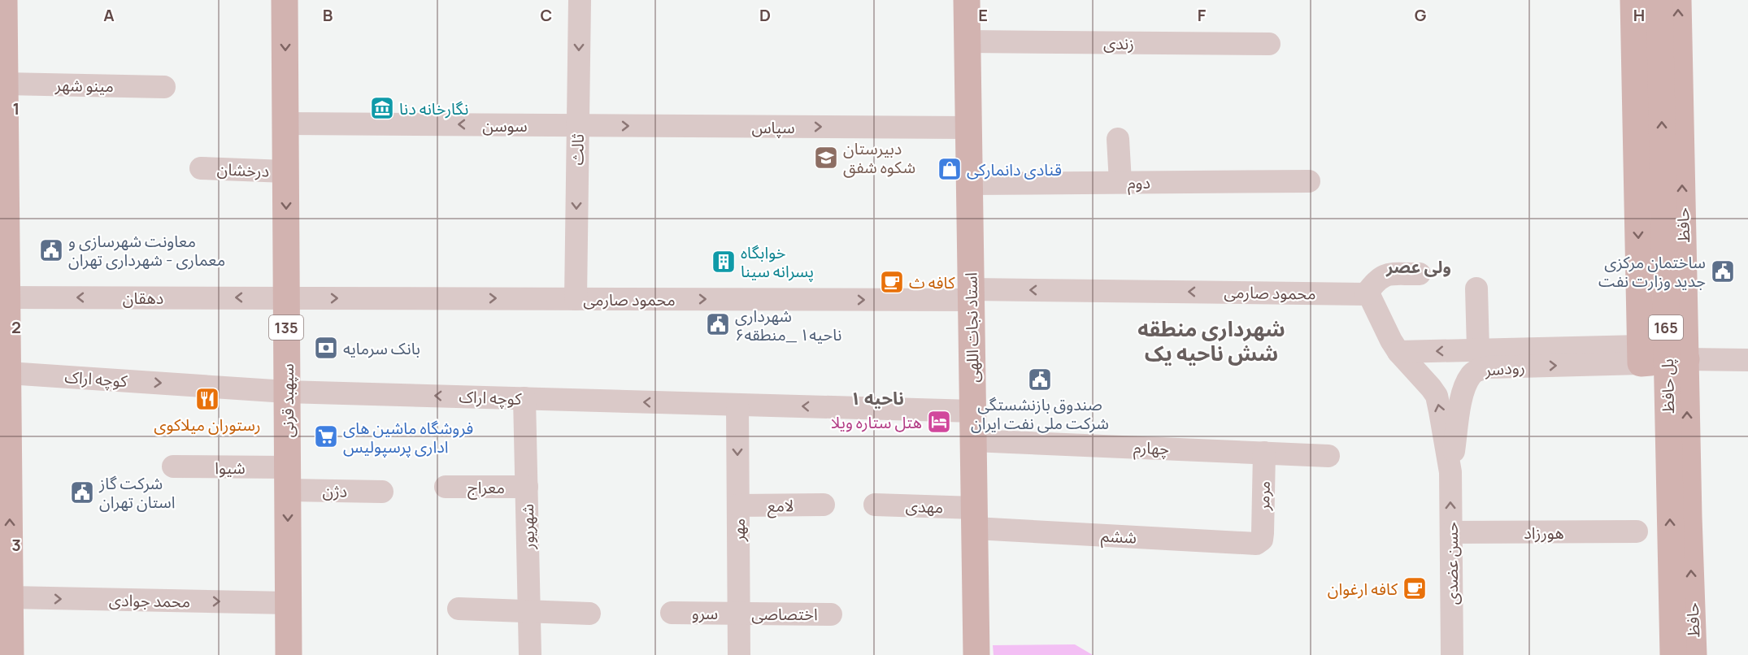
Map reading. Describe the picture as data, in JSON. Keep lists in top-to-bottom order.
{
  "streets": {
    "main road": [
      "حافظ",
      "135",
      "استاد نجات اللهی",
      "165",
      "پل حافظ",
      "سپهبد قرنی"
    ],
    "street": [
      "زندی",
      "مینو شهر",
      "سوسن",
      "سپاس",
      "ثالث",
      "درخشان",
      "دوم",
      "محمود صارمی",
      "دهقان",
      "رودسر",
      "کوچه اراک",
      "چهارم",
      "شیوا",
      "معراج",
      "دژن",
      "مرمر",
      "لامع",
      "مهدی",
      "شهریور",
      "مهر",
      "هورزاد",
      "ششم",
      "حسن عضدی",
      "محمد جوادی",
      "سرو",
      "اختصاصی"
    ]
  },
  "crossings": [
    ["زندی", "استاد نجات اللهی"],
    ["سوسن", "سپاس"],
    ["سوسن", "ثالث"],
    ["سوسن", "سپهبد قرنی"],
    ["سپاس", "ثالث"],
    ["سپاس", "استاد نجات اللهی"],
    ["ثالث", "محمود صارمی"],
    ["درخشان", "سپهبد قرنی"],
    ["دوم", "استاد نجات اللهی"],
    ["محمود صارمی", "دهقان"],
    ["محمود صارمی", "استاد نجات اللهی"],
    ["محمود صارمی", "سپهبد قرنی"],
    ["دهقان", "سپهبد قرنی"],
    ["استاد نجات اللهی", "کوچه اراک"],
    ["استاد نجات اللهی", "چهارم"],
    ["استاد نجات اللهی", "مهدی"],
    ["استاد نجات اللهی", "ششم"],
    ["رودسر", "حسن عضدی"],
    ["کوچه اراک", "سپهبد قرنی"],
    ["کوچه اراک", "شهریور"],
    ["کوچه اراک", "مهر"],
    ["سپهبد قرنی", "شیوا"],
    ["سپهبد قرنی", "دژن"],
    ["سپهبد قرنی", "محمد جوادی"],
    ["چهارم", "مرمر"],
    ["شیوا", "دژن"],
    ["معراج", "شهریور"],
    ["مرمر", "ششم"],
    ["لامع", "مهر"],
    ["مهدی", "ششم"],
    ["مهر", "سرو"],
    ["مهر", "اختصاصی"],
    ["هورزاد", "حسن عضدی"],
    ["سرو", "اختصاصی"]
  ],
  "one_way": [
    "سوسن",
    "سپاس",
    "ثالث",
    "دهقان",
    "سپهبد قرنی",
    "مهر",
    "محمد جوادی"
  ],
  "districts": ["ولی عصر", "شهرداری منطقه شش ناحیه یک", "ناحیه ۱"],
  "places": {
    "museum": ["نگارخانه دنا"],
    "school or university": ["دبیرستان شکوه شفق"],
    "shop": ["قنادی دانمارکی"],
    "public building": [
      "معاونت شهرسازی و معماری - شهرداری تهران",
      "ساختمان مرکزی جدید وزارت نفت",
      "شهرداری ناحیه۱ _منطقه۶",
      "صندوق بازنشستگی شرکت ملی نفت ایران",
      "شرکت گاز استان تهران"
    ],
    "building": ["خوابگاه پسرانه سینا"],
    "cafe": ["کافه ث", "کافه ارغوان"],
    "bank": ["بانک سرمایه"],
    "restaurant": ["رستوران میلاکوی"],
    "hotel": ["هتل ستاره ویلا"],
    "supermarket": ["فروشگاه ماشین های اداری پرسپولیس"]
  },
  "grid": {
    "columns": [
      "A",
      "B",
      "C",
      "D",
      "E",
      "F",
      "G",
      "H"
    ],
    "rows": ["1", "2", "3"]
  }
}
